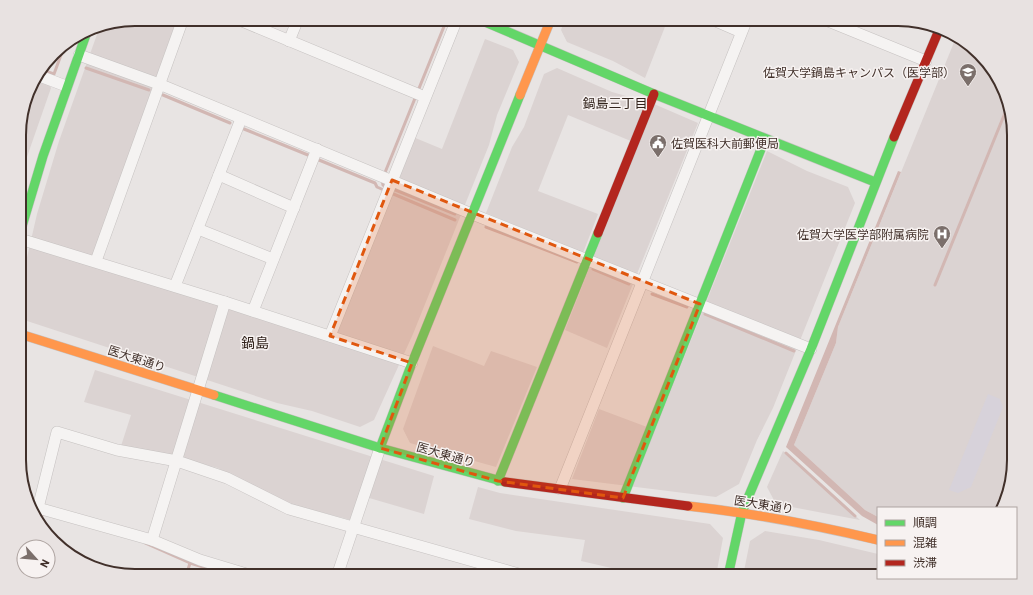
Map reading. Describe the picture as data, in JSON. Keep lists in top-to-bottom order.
{
  "streets": {
    "street": ["医大東通り"]
  },
  "districts": ["鍋島三丁目", "鍋島"],
  "places": {
    "school or university": ["佐賀大学鍋島キャンパス（医学部）"],
    "public building": ["佐賀医科大前郵便局"],
    "hospital": ["佐賀大学医学部附属病院"]
  },
  "legend": ["順調", "混雑", "渋滞"],
  "north": "bottom right"
}
